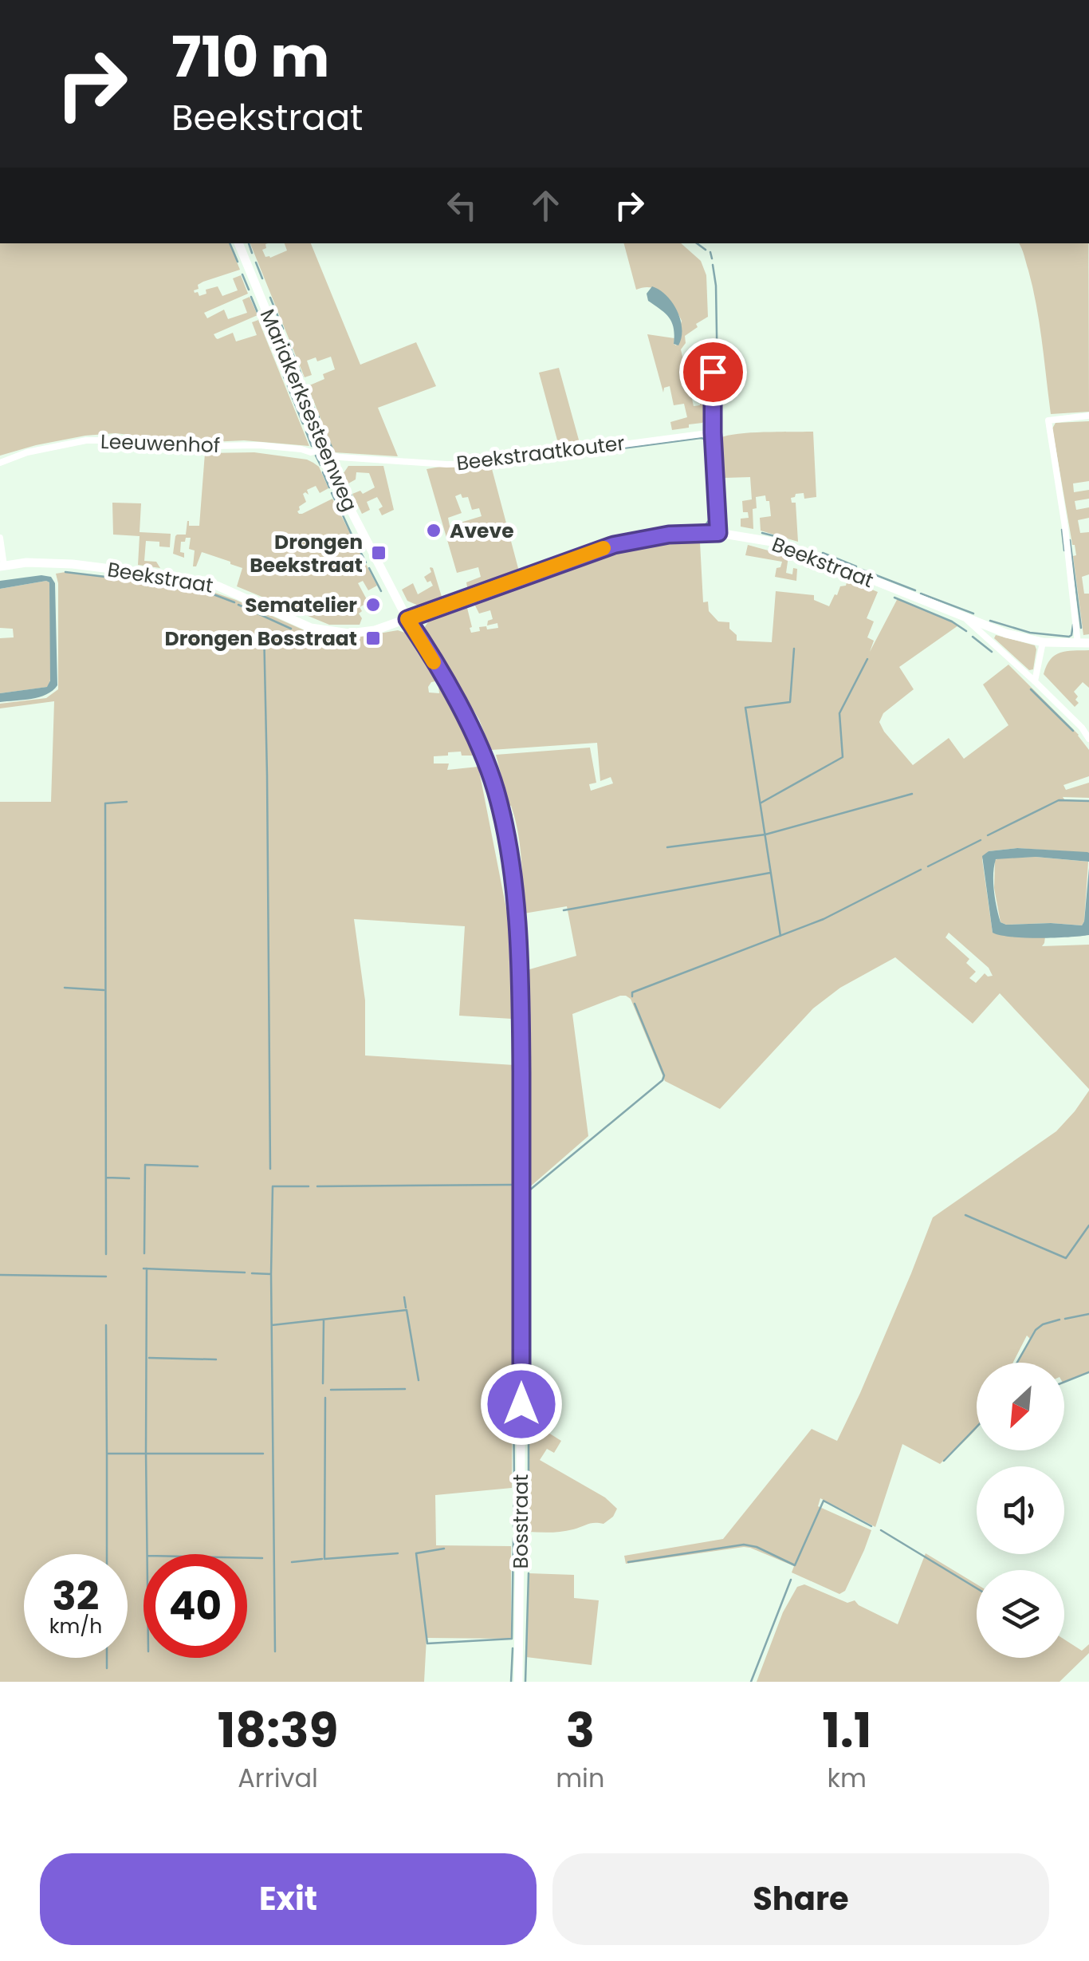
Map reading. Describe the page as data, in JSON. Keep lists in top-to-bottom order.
{
  "streets": {
    "street": [
      "Mariakerksesteenweg",
      "Leeuwenhof",
      "Beekstraatkouter",
      "Beekstraat",
      "Bosstraat"
    ]
  },
  "crossings": [
    ["Mariakerksesteenweg", "Leeuwenhof"],
    ["Mariakerksesteenweg", "Beekstraatkouter"],
    ["Mariakerksesteenweg", "Beekstraat"],
    ["Mariakerksesteenweg", "Bosstraat"],
    ["Leeuwenhof", "Beekstraatkouter"],
    ["Beekstraat", "Bosstraat"]
  ],
  "places": {
    "other": ["Aveve", "Sematelier"],
    "transit": ["Drongen Beekstraat", "Drongen Bosstraat"]
  },
  "north": "bottom left",
  "page": {
    "turn": ["710 m", "Beekstraat"],
    "speed": "32 km/h",
    "limit": "40",
    "eta": [
      "18:39",
      "Arrival",
      "3",
      "min",
      "1.1",
      "km"
    ],
    "buttons": ["Exit", "Share"]
  }
}
